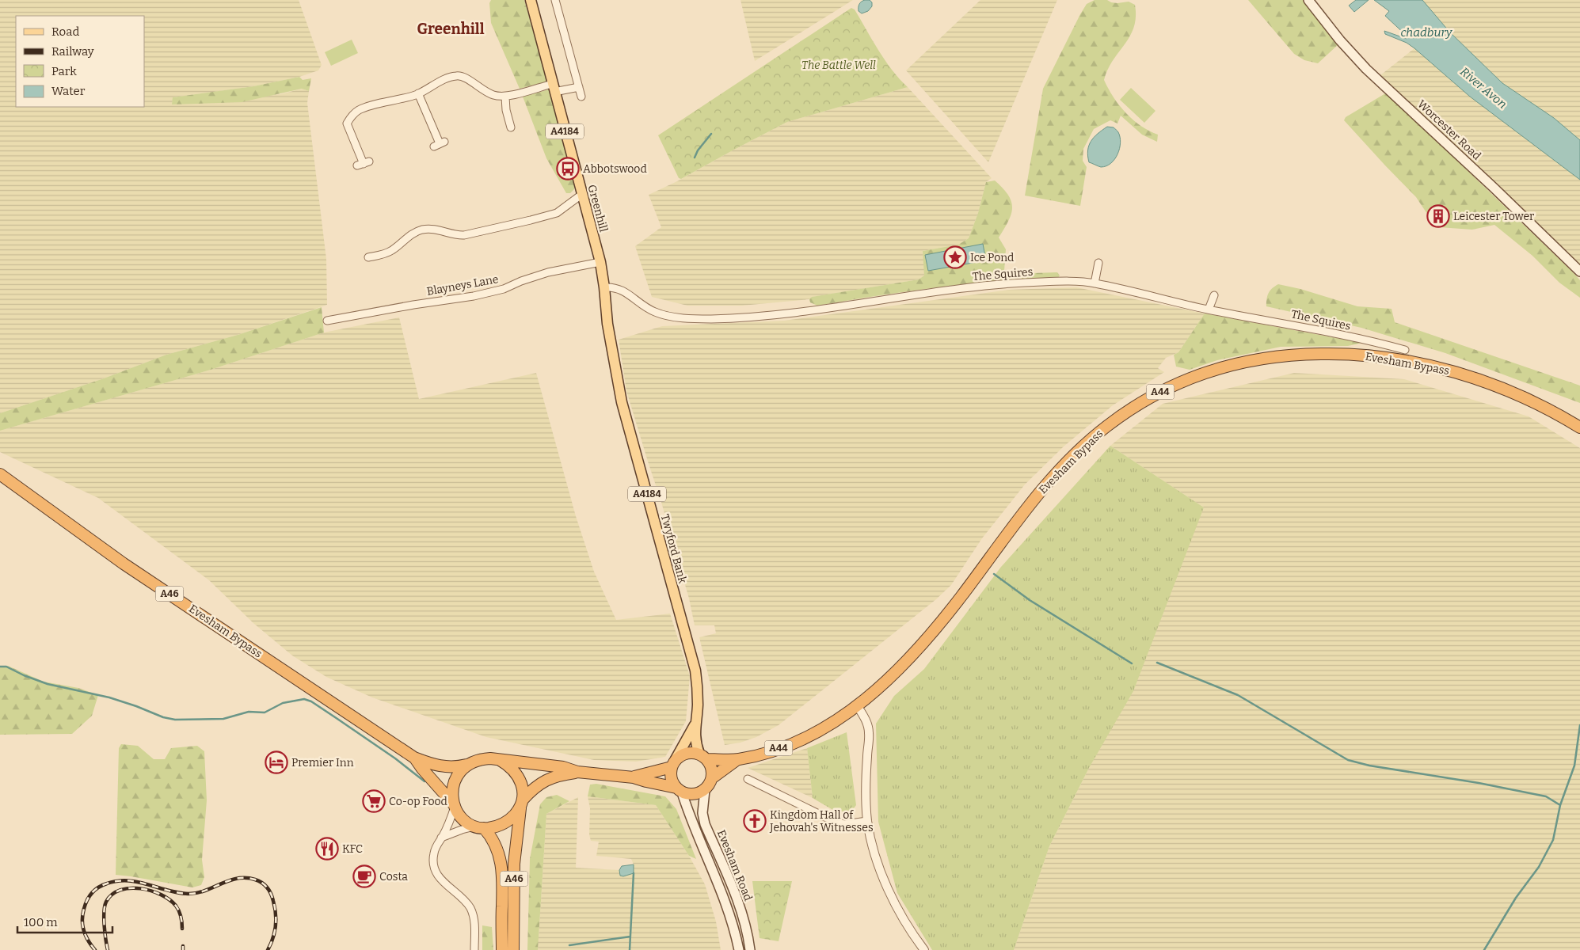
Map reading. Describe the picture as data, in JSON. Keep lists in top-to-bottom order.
{
  "streets": {
    "highway": ["Evesham Bypass", "A44", "A46"],
    "main road": [
      "Worcester Road",
      "A4184",
      "Greenhill",
      "Twyford Bank",
      "Evesham Road"
    ],
    "street": ["The Squires", "Blayneys Lane"]
  },
  "crossings": [
    ["Greenhill", "Blayneys Lane"],
    ["Greenhill", "Twyford Bank"],
    ["The Squires", "Twyford Bank"],
    ["Blayneys Lane", "Twyford Bank"],
    ["Evesham Bypass", "Twyford Bank"],
    ["Evesham Bypass", "A46"],
    ["Evesham Bypass", "Evesham Road"],
    ["Twyford Bank", "Evesham Road"]
  ],
  "districts": ["Greenhill"],
  "water": ["chadbury", "River Avon"],
  "parks": ["The Battle Well"],
  "places": {
    "bus stop": ["Abbotswood"],
    "building": ["Leicester Tower"],
    "place": ["Ice Pond"],
    "hotel": ["Premier Inn"],
    "supermarket": ["Co-op Food"],
    "church": ["Kingdom Hall of Jehovah's Witnesses"],
    "restaurant": ["KFC"],
    "cafe": ["Costa"]
  },
  "legend": [
    "Road",
    "Railway",
    "Park",
    "Water"
  ],
  "scale_bar": "100 m"
}
